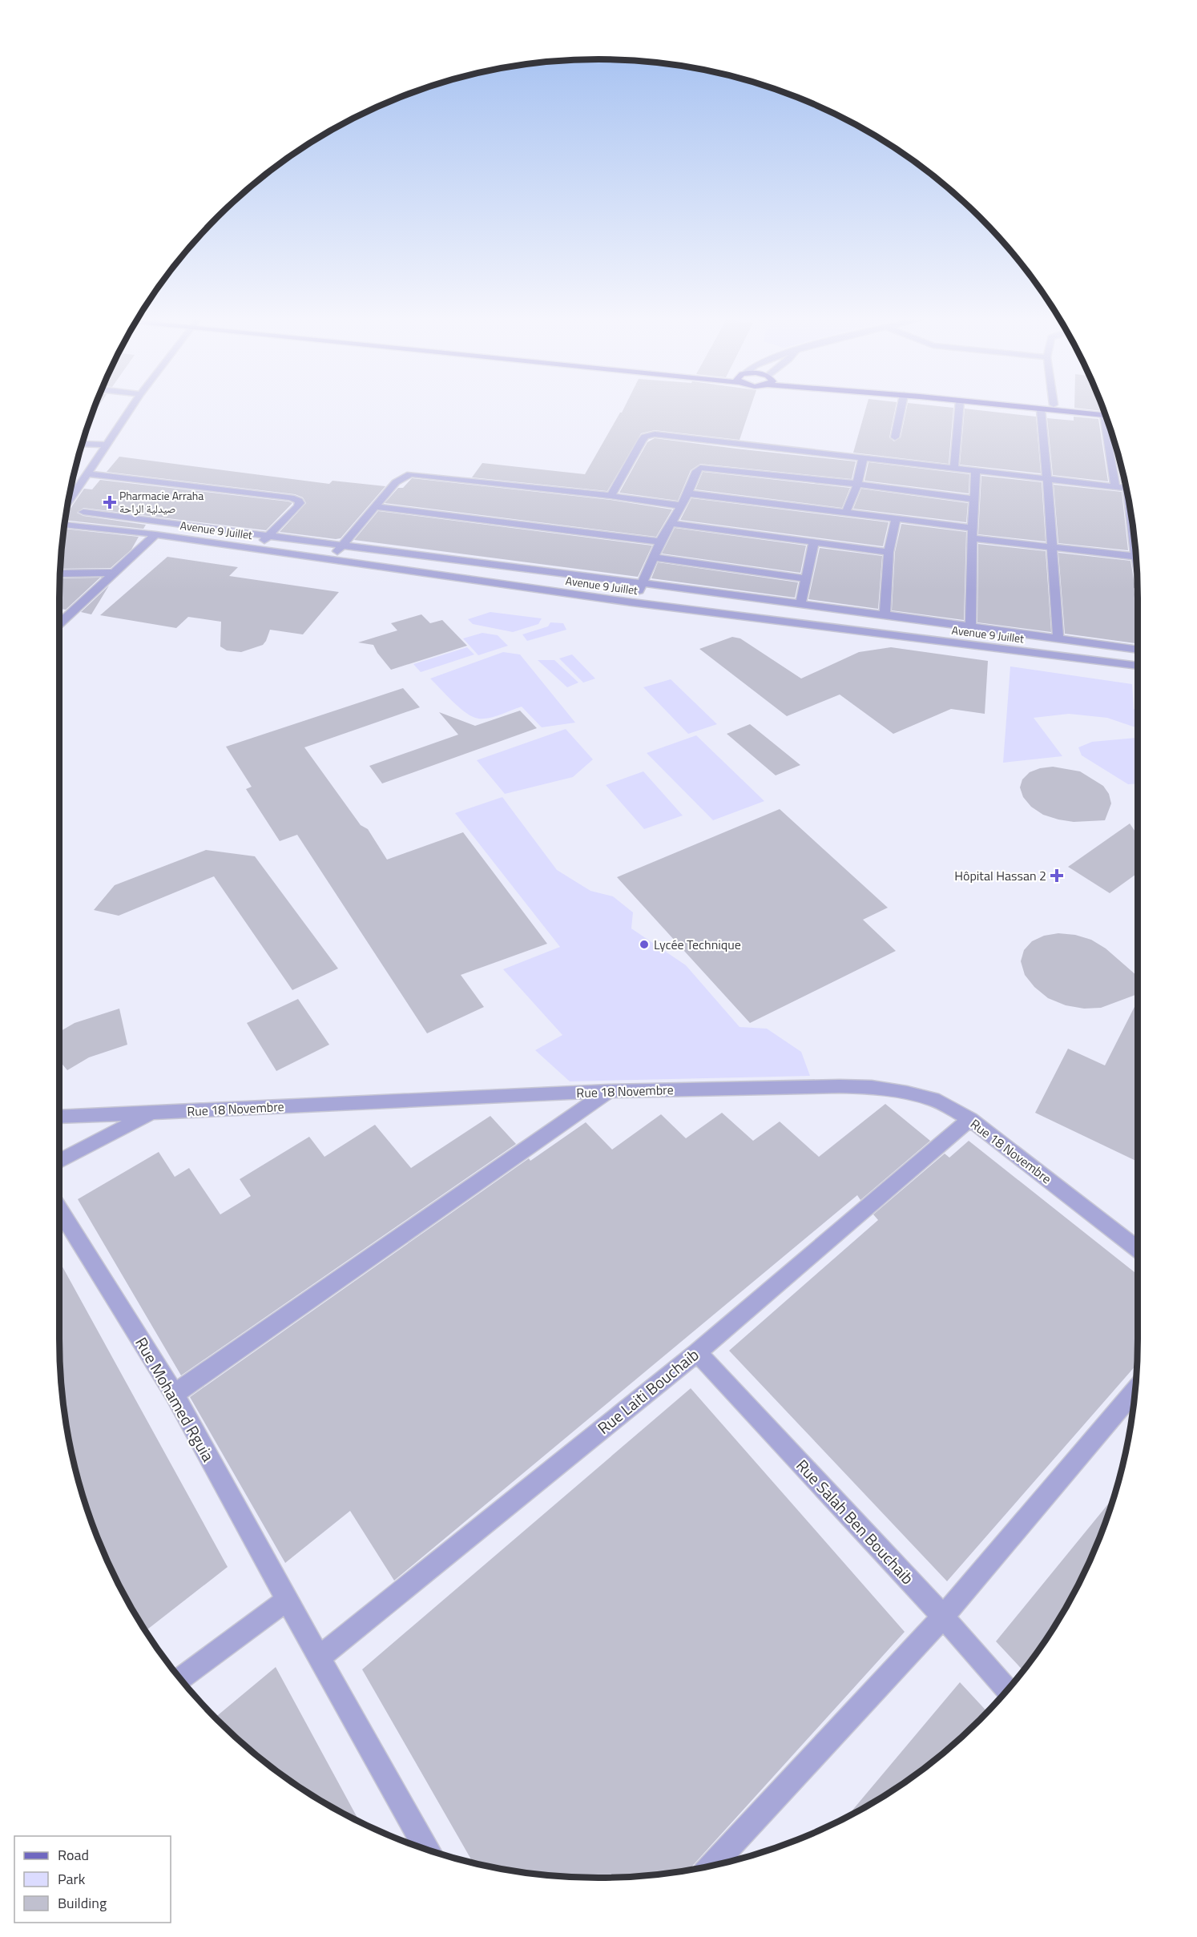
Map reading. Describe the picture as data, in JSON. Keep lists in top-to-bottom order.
{
  "streets": {
    "street": [
      "Avenue 9 Juillet",
      "Rue 18 Novembre",
      "Rue Laiti Bouchaib",
      "Rue Mohamed Rguia",
      "Rue Salah Ben Bouchaib"
    ]
  },
  "crossings": [
    ["Rue 18 Novembre", "Rue Laiti Bouchaib"],
    ["Rue Laiti Bouchaib", "Rue Mohamed Rguia"],
    ["Rue Laiti Bouchaib", "Rue Salah Ben Bouchaib"]
  ],
  "places": {
    "health": ["Pharmacie Arraha صيدلية الراحة", "Hôpital Hassan 2"],
    "other": ["Lycée Technique"]
  },
  "legend": ["Road", "Park", "Building"]
}
